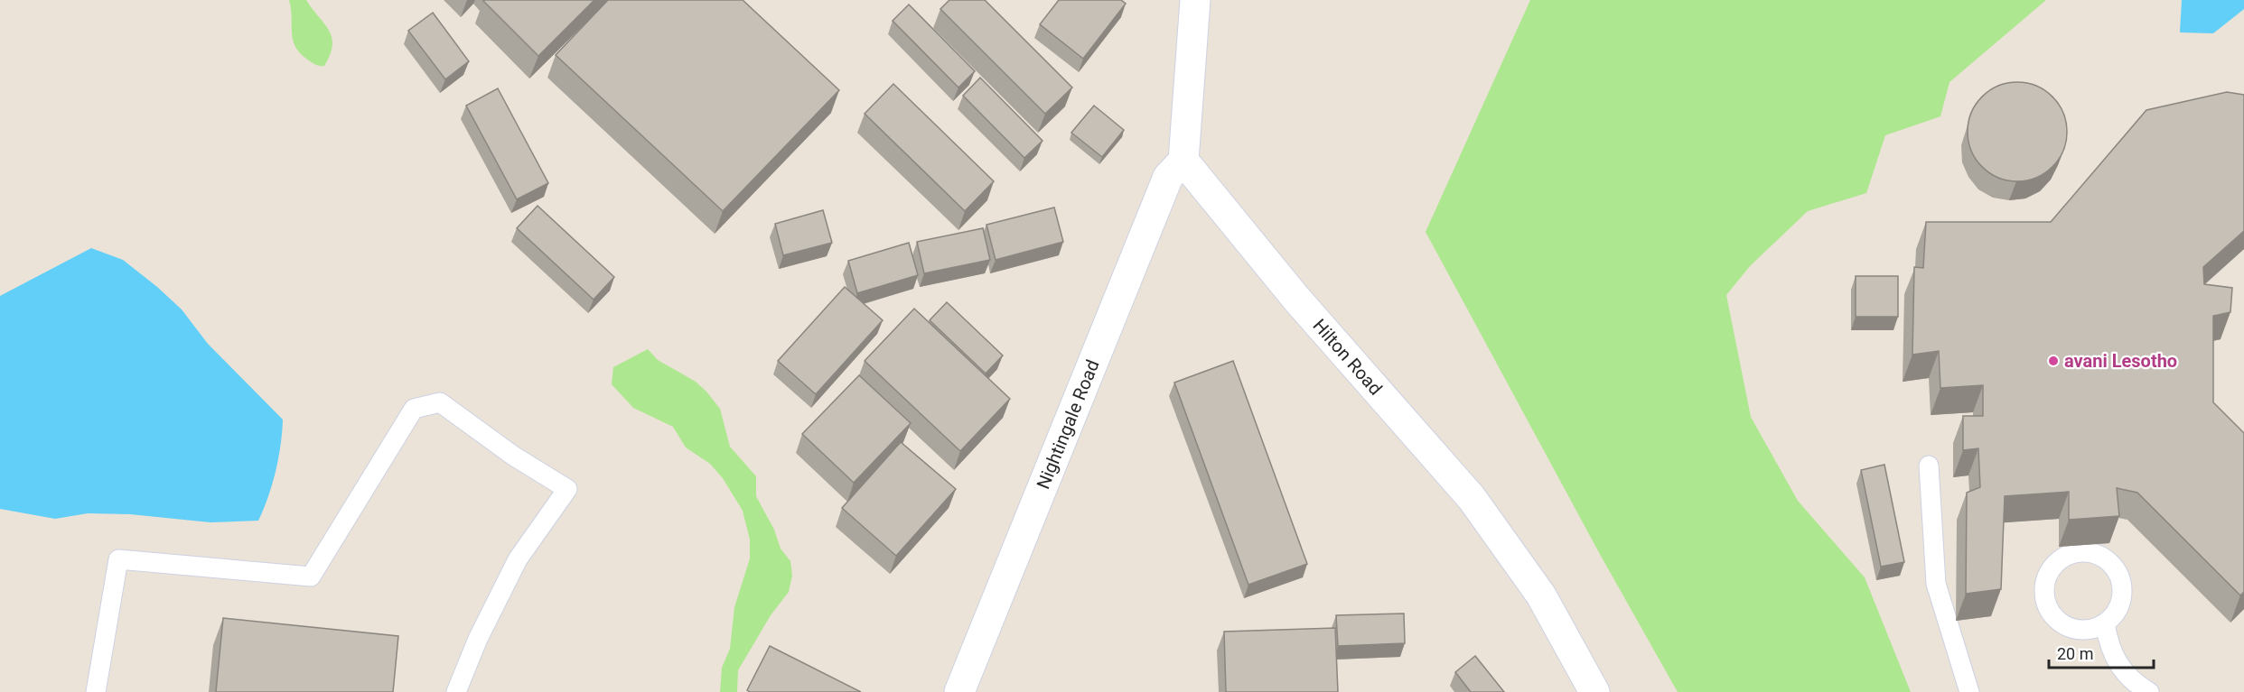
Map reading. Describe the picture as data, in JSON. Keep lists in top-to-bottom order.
{
  "streets": {
    "street": ["Hilton Road", "Nightingale Road"]
  },
  "crossings": [
    ["Hilton Road", "Nightingale Road"]
  ],
  "places": ["avani Lesotho"],
  "scale_bar": "20 m"
}
